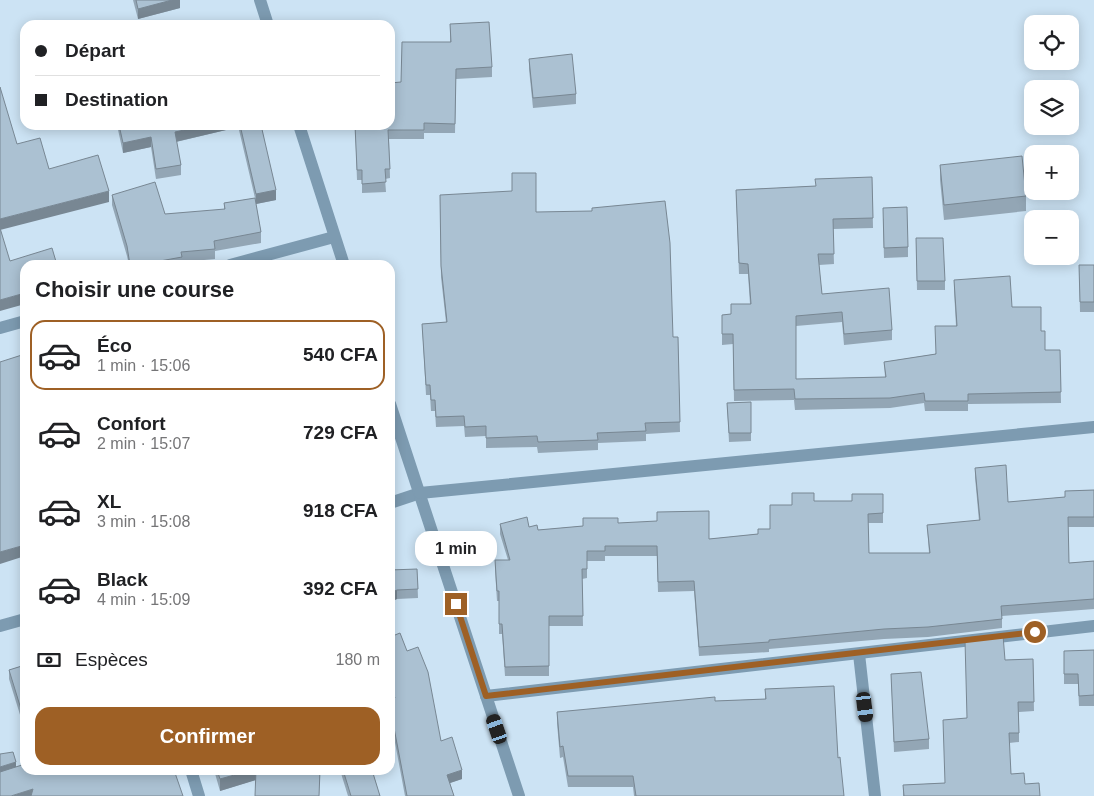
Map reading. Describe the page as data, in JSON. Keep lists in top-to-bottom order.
{
  "page": {
    "map_buttons": ["+", "−"],
    "banner": ["Départ", "Destination"],
    "heading": "Choisir une course",
    "list": [
      {
        "name": "Éco",
        "note": "1 min · 15:06",
        "value": "540 CFA"
      },
      {
        "name": "Confort",
        "note": "2 min · 15:07",
        "value": "729 CFA"
      },
      {
        "name": "XL",
        "note": "3 min · 15:08",
        "value": "918 CFA"
      },
      {
        "name": "Black",
        "note": "4 min · 15:09",
        "value": "392 CFA"
      }
    ],
    "bubble": "1 min",
    "pay": ["Espèces", "180 m"],
    "buttons": "Confirmer"
  }
}
